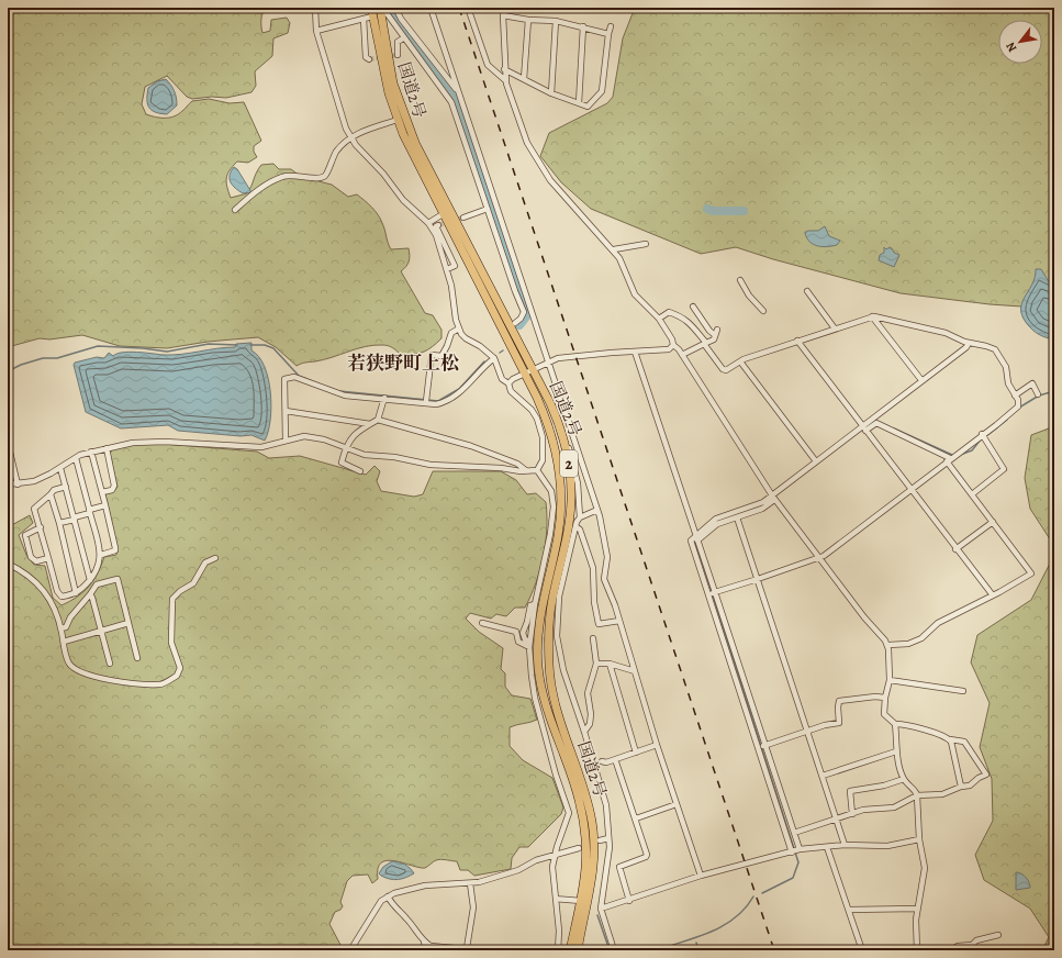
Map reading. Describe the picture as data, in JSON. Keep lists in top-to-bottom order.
{
  "streets": {
    "highway": ["国道2号", "2"]
  },
  "districts": ["若狭野町上松"],
  "north": "bottom left"
}
